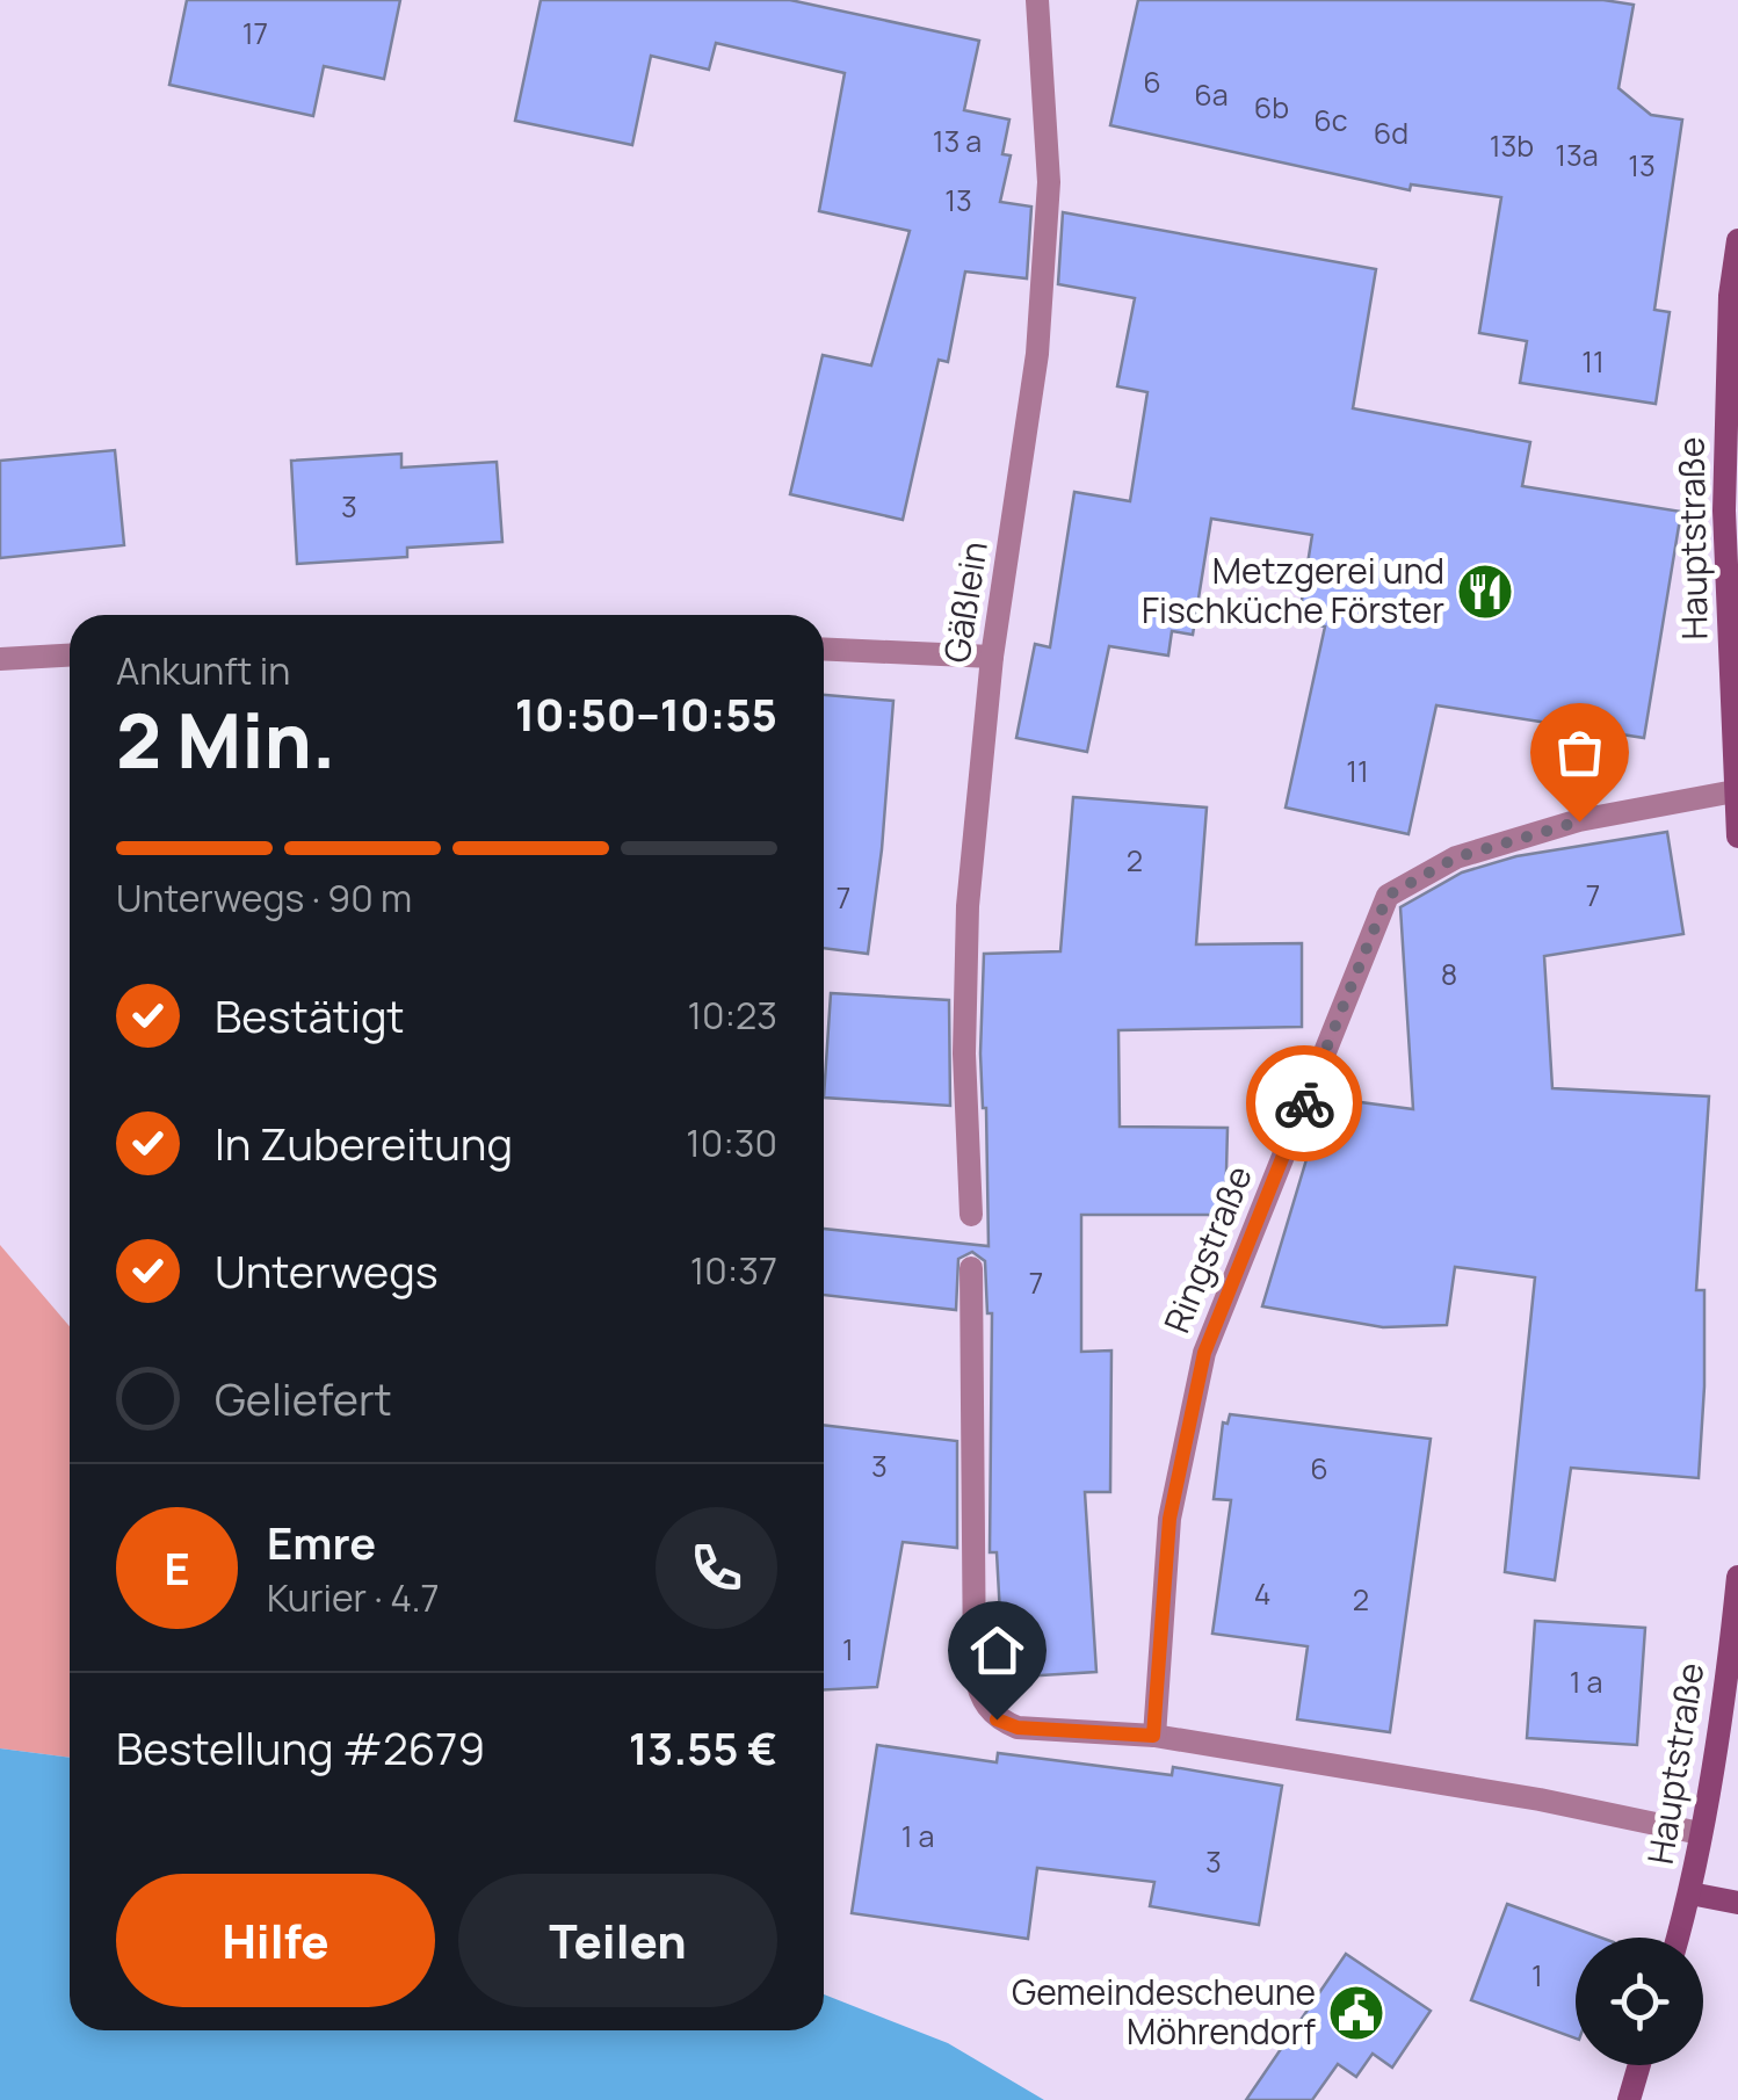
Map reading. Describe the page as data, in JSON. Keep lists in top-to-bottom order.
{
  "streets": {
    "street": ["Hauptstraße", "Gäßlein", "Ringstraße"]
  },
  "crossings": [
    ["Hauptstraße", "Ringstraße"]
  ],
  "places": {
    "restaurant": ["Metzgerei und Fischküche Förster"],
    "public building": ["Gemeindescheune Möhrendorf"]
  },
  "house_numbers": [
    "17",
    "6",
    "6a",
    "6b",
    "6c",
    "6d",
    "13 a",
    "13b",
    "13a",
    "13",
    "13",
    "11",
    "3",
    "11",
    "2",
    "7",
    "7",
    "8",
    "7",
    "3",
    "6",
    "4",
    "2",
    "1",
    "1 a",
    "1 a",
    "3",
    "1"
  ],
  "page": {
    "heading": ["2 Min.", "Ankunft in", "10:50–10:55"],
    "panel": [
      "Emre",
      "Kurier · 4.7",
      "Bestellung #2679",
      "13.55 €"
    ],
    "bar": "Unterwegs · 90 m",
    "list": [
      ["Bestätigt", "10:23"],
      ["In Zubereitung", "10:30"],
      ["Unterwegs", "10:37"],
      "Geliefert"
    ],
    "round": "E",
    "buttons": ["Hilfe", "Teilen"]
  }
}
